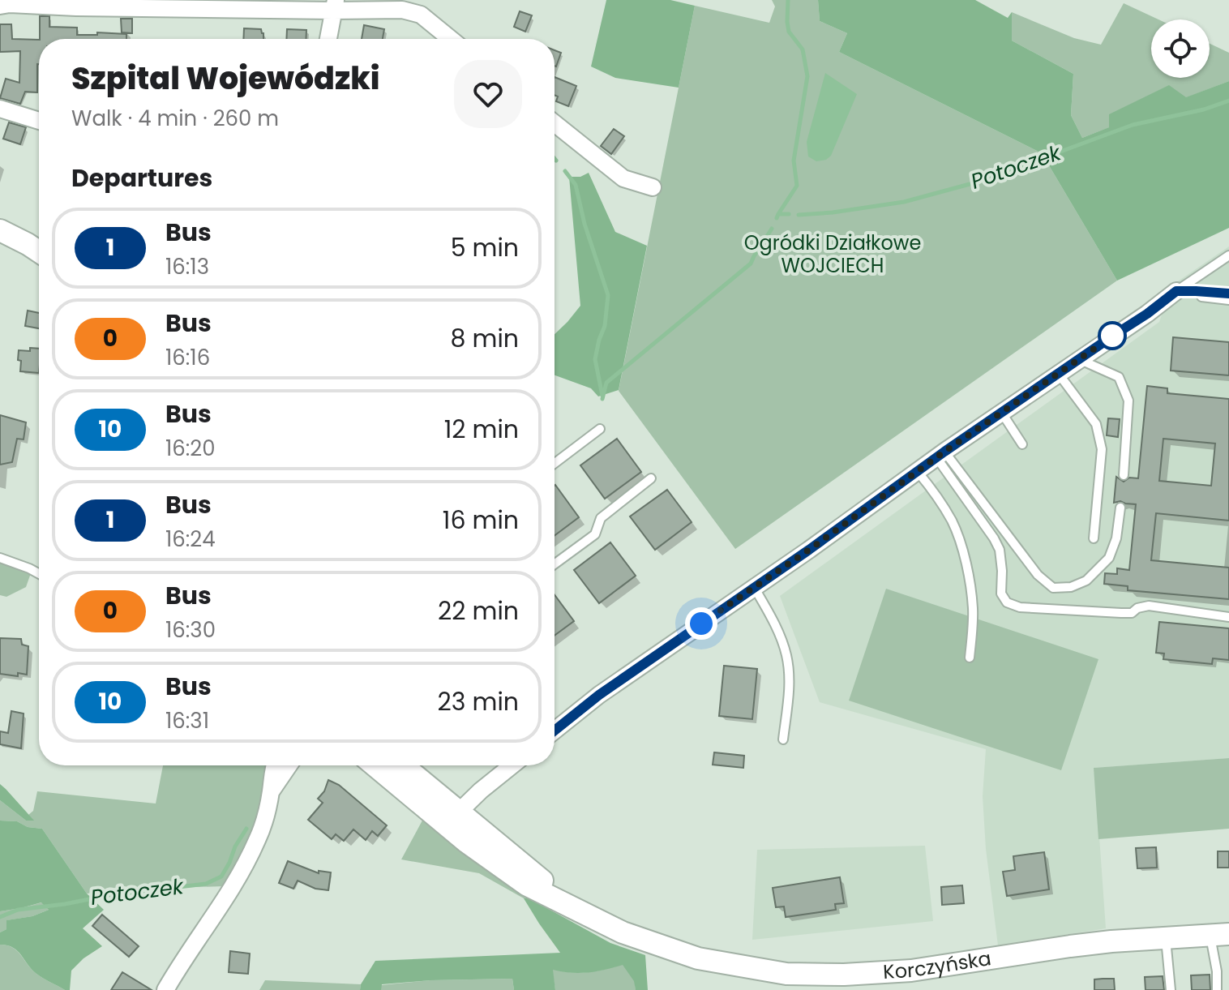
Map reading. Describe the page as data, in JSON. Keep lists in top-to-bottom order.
{
  "streets": {
    "main road": ["Korczyńska"]
  },
  "water": ["Potoczek"],
  "parks": ["Ogródki Działkowe WOJCIECH"],
  "lines": ["bus line 1"],
  "page": {
    "heading": [
      ["Szpital Wojewódzki", "Walk · 4 min · 260 m"],
      "Departures"
    ],
    "list": [
      {
        "mark": "1",
        "name": "Bus",
        "note": "16:13",
        "value": "5 min"
      },
      {
        "mark": "0",
        "name": "Bus",
        "note": "16:16",
        "value": "8 min"
      },
      {
        "mark": "10",
        "name": "Bus",
        "note": "16:20",
        "value": "12 min"
      },
      {
        "mark": "1",
        "name": "Bus",
        "note": "16:24",
        "value": "16 min"
      },
      {
        "mark": "0",
        "name": "Bus",
        "note": "16:30",
        "value": "22 min"
      },
      {
        "mark": "10",
        "name": "Bus",
        "note": "16:31",
        "value": "23 min"
      }
    ]
  }
}
